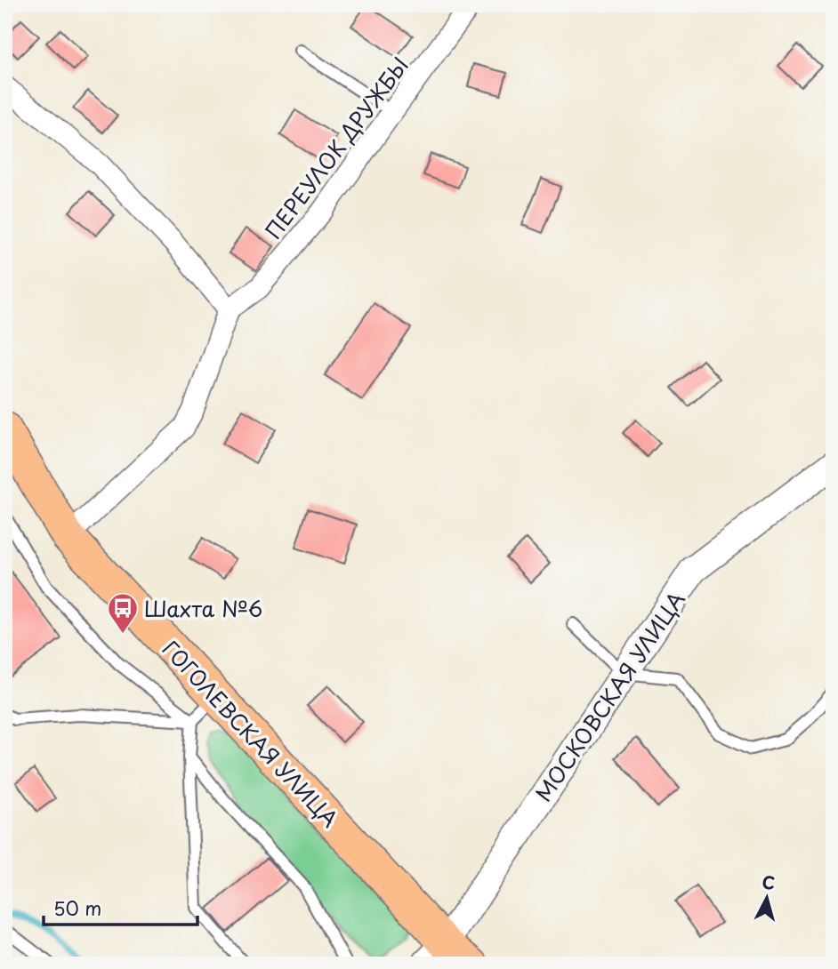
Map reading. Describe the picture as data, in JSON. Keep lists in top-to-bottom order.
{
  "streets": {
    "main road": ["ГОГОЛЕВСКАЯ УЛИЦА"],
    "street": ["ПЕРЕУЛОК ДРУЖБЫ", "МОСКОВСКАЯ УЛИЦА"]
  },
  "crossings": [
    ["МОСКОВСКАЯ УЛИЦА", "ГОГОЛЕВСКАЯ УЛИЦА"]
  ],
  "places": {
    "bus stop": ["Шахта №6"]
  },
  "scale_bar": "50 m",
  "north": "top"
}
